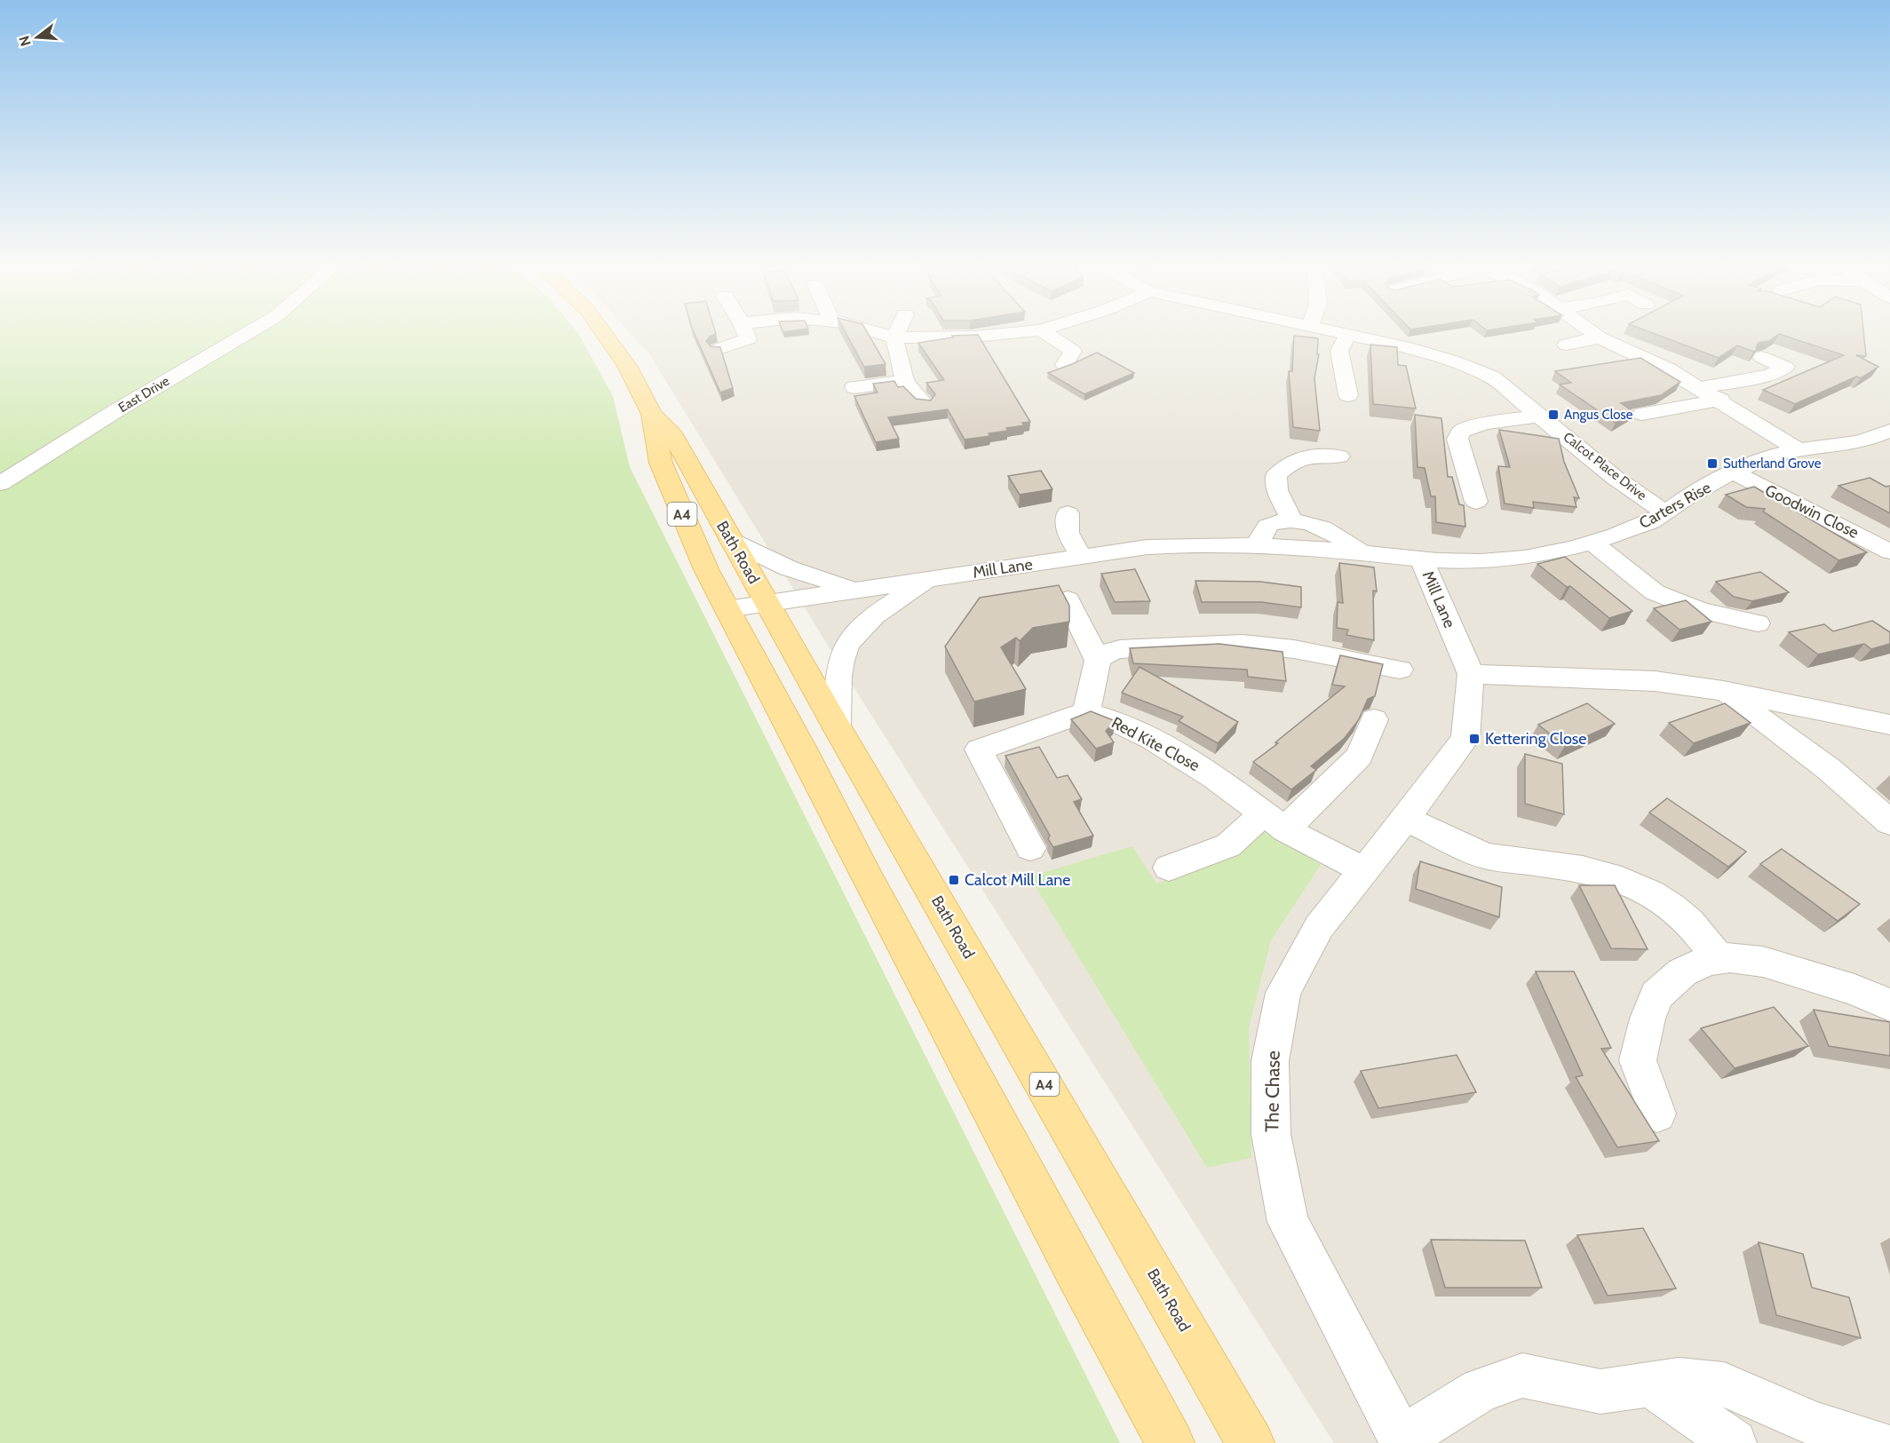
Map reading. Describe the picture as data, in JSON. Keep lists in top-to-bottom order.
{
  "streets": {
    "main road": ["A4", "Bath Road"],
    "street": [
      "East Drive",
      "Calcot Place Drive",
      "Carters Rise",
      "Goodwin Close",
      "Mill Lane",
      "Red Kite Close",
      "The Chase"
    ]
  },
  "crossings": [
    ["Calcot Place Drive", "Carters Rise"],
    ["Carters Rise", "Goodwin Close"],
    ["Carters Rise", "Mill Lane"],
    ["Bath Road", "Mill Lane"],
    ["Mill Lane", "The Chase"],
    ["Red Kite Close", "The Chase"]
  ],
  "places": {
    "transit": [
      "Angus Close",
      "Sutherland Grove",
      "Kettering Close",
      "Calcot Mill Lane"
    ]
  },
  "north": "left"
}
